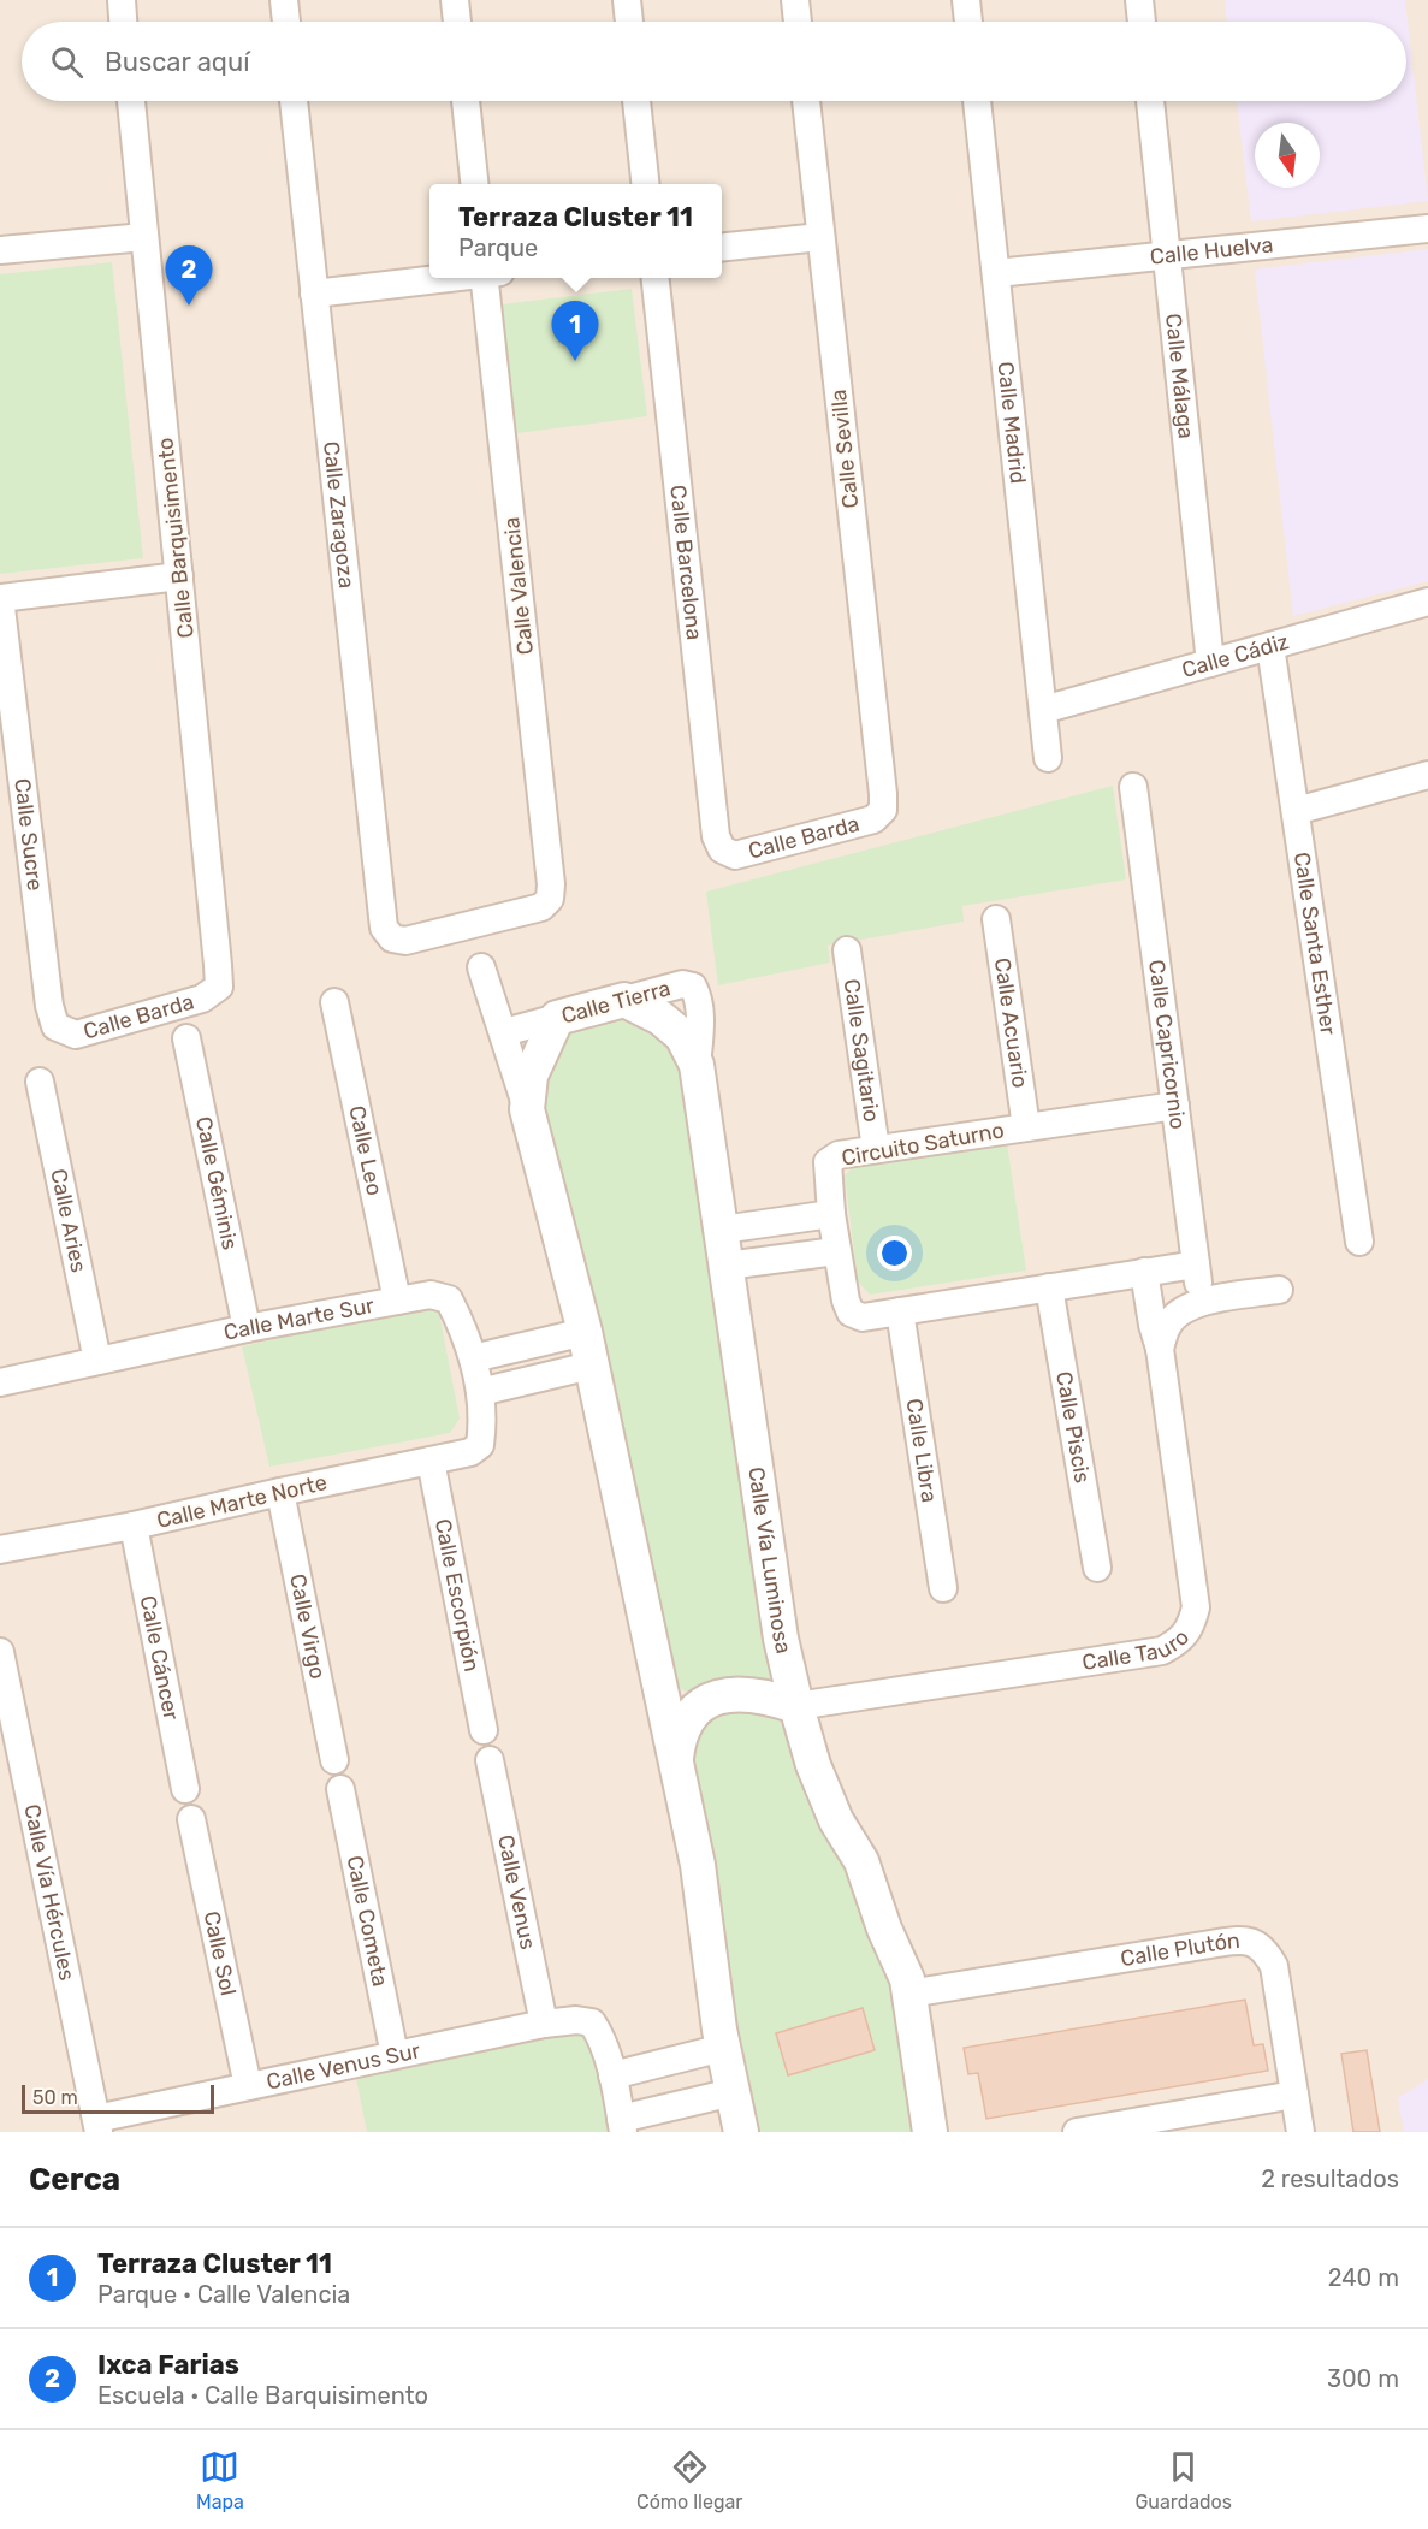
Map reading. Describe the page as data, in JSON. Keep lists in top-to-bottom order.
{
  "streets": {
    "street": [
      "Calle Huelva",
      "Calle Málaga",
      "Calle Madrid",
      "Calle Sevilla",
      "Calle Zaragoza",
      "Calle Barquisimento",
      "Calle Barcelona",
      "Calle Valencia",
      "Calle Cádiz",
      "Calle Sucre",
      "Calle Barda",
      "Calle Santa Esther",
      "Calle Tierra",
      "Calle Acuario",
      "Calle Capricornio",
      "Calle Sagitario",
      "Circuito Saturno",
      "Calle Leo",
      "Calle Géminis",
      "Calle Aries",
      "Calle Marte Sur",
      "Calle Piscis",
      "Calle Libra",
      "Calle Marte Norte",
      "Calle Vía Luminosa",
      "Calle Escorpión",
      "Calle Virgo",
      "Calle Tauro",
      "Calle Cáncer",
      "Calle Vía Hércules",
      "Calle Venus",
      "Calle Cometa",
      "Calle Plutón",
      "Calle Sol",
      "Calle Venus Sur"
    ]
  },
  "crossings": [
    ["Calle Huelva", "Calle Málaga"],
    ["Calle Huelva", "Calle Madrid"],
    ["Calle Málaga", "Calle Cádiz"],
    ["Calle Madrid", "Calle Cádiz"],
    ["Calle Sevilla", "Calle Barda"],
    ["Calle Zaragoza", "Calle Valencia"],
    ["Calle Barquisimento", "Calle Barda"],
    ["Calle Barcelona", "Calle Barda"],
    ["Calle Cádiz", "Calle Santa Esther"],
    ["Calle Sucre", "Calle Barda"],
    ["Calle Tierra", "Calle Vía Luminosa"],
    ["Calle Acuario", "Circuito Saturno"],
    ["Calle Capricornio", "Circuito Saturno"],
    ["Calle Sagitario", "Circuito Saturno"],
    ["Circuito Saturno", "Calle Piscis"],
    ["Circuito Saturno", "Calle Libra"],
    ["Circuito Saturno", "Calle Tauro"],
    ["Calle Leo", "Calle Marte Sur"],
    ["Calle Géminis", "Calle Marte Sur"],
    ["Calle Aries", "Calle Marte Sur"],
    ["Calle Marte Sur", "Calle Marte Norte"],
    ["Calle Marte Norte", "Calle Escorpión"],
    ["Calle Marte Norte", "Calle Virgo"],
    ["Calle Marte Norte", "Calle Cáncer"],
    ["Calle Vía Luminosa", "Calle Tauro"],
    ["Calle Vía Luminosa", "Calle Plutón"],
    ["Calle Vía Hércules", "Calle Venus Sur"],
    ["Calle Venus", "Calle Venus Sur"],
    ["Calle Cometa", "Calle Venus Sur"],
    ["Calle Sol", "Calle Venus Sur"]
  ],
  "scale_bar": "50 m",
  "north": "bottom",
  "page": {
    "search": "Buscar aquí",
    "popup": ["Terraza Cluster 11", "Parque"],
    "pins": ["2", "1"],
    "scale": "50 m",
    "heading": ["Cerca", "2 resultados"],
    "list": [
      {
        "mark": "1",
        "name": "Terraza Cluster 11",
        "note": "Parque · Calle Valencia",
        "value": "240 m"
      },
      {
        "mark": "2",
        "name": "Ixca Farias",
        "note": "Escuela · Calle Barquisimento",
        "value": "300 m"
      }
    ],
    "nav": ["Mapa", "Cómo llegar", "Guardados"]
  }
}
